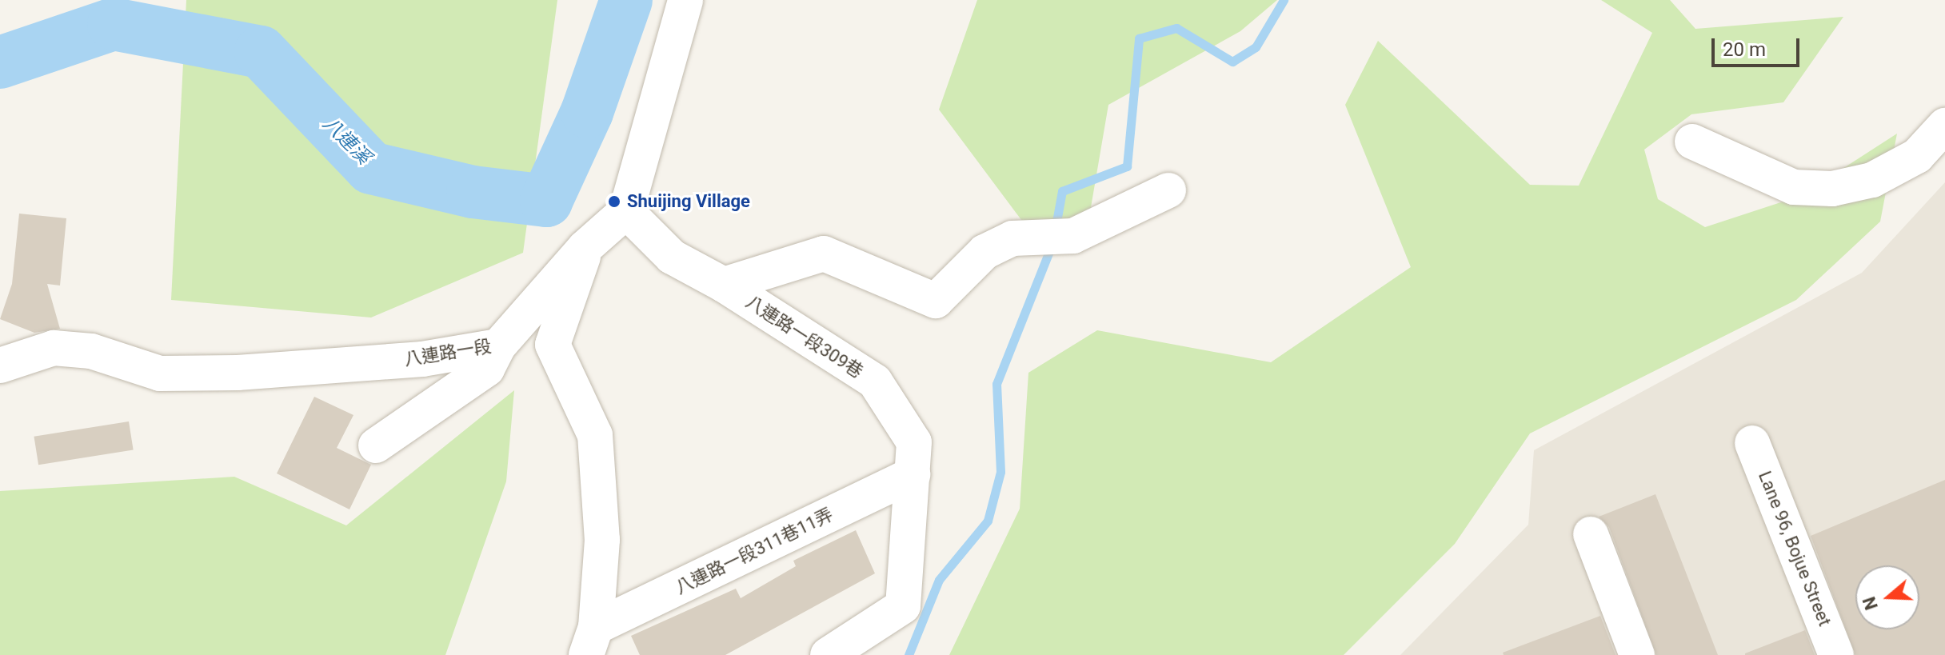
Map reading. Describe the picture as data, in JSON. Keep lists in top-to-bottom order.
{
  "streets": {
    "street": [
      "八連路一段309巷",
      "八連路一段",
      "Lane 96, Bojue Street",
      "八連路一段311巷11弄"
    ]
  },
  "crossings": [
    ["八連路一段309巷", "八連路一段"],
    ["八連路一段309巷", "八連路一段311巷11弄"]
  ],
  "water": ["八連溪"],
  "places": ["Shuijing Village"],
  "scale_bar": "20 m",
  "north": "left"
}
